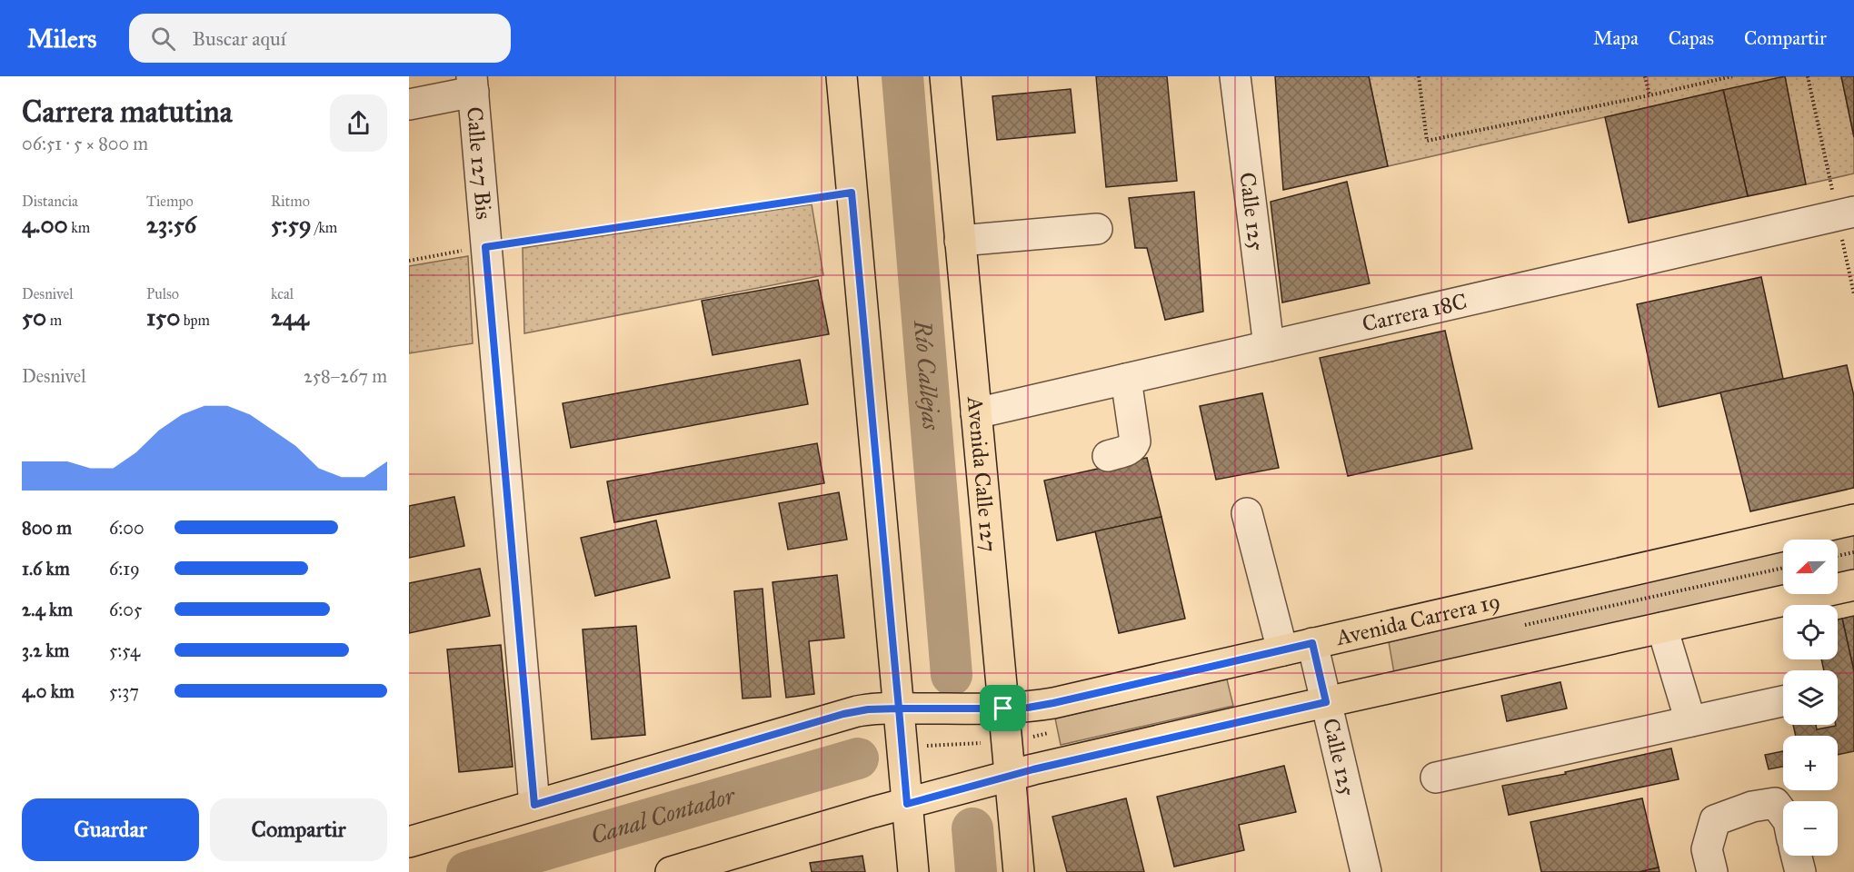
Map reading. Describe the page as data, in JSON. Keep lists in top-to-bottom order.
{
  "streets": {
    "main road": ["Avenida Calle 127", "Avenida Carrera 19"],
    "street": ["Calle 127 Bis", "Calle 125", "Carrera 18C"]
  },
  "crossings": [
    ["Calle 127 Bis", "Avenida Carrera 19"],
    ["Calle 125", "Carrera 18C"],
    ["Calle 125", "Avenida Carrera 19"],
    ["Carrera 18C", "Avenida Calle 127"],
    ["Avenida Calle 127", "Avenida Carrera 19"]
  ],
  "water": ["Río Callejas", "Canal Contador"],
  "north": "left",
  "page": {
    "header": "Milers",
    "search": "Buscar aquí",
    "nav": ["Mapa", "Capas", "Compartir"],
    "heading": ["Carrera matutina", "06:51 · 5 × 800 m"],
    "stats": [
      ["Distancia", "4.00 km"],
      ["Tiempo", "23:56"],
      ["Ritmo", "5:59 /km"],
      ["Desnivel", "50 m"],
      ["Pulso", "150 bpm"],
      ["kcal", "244"]
    ],
    "chart": ["Desnivel", "258–267 m"],
    "list": [
      {
        "name": "800 m",
        "note": "6:00"
      },
      {
        "name": "1.6 km",
        "note": "6:19"
      },
      {
        "name": "2.4 km",
        "note": "6:05"
      },
      {
        "name": "3.2 km",
        "note": "5:54"
      },
      {
        "name": "4.0 km",
        "note": "5:37"
      }
    ],
    "map_buttons": ["+", "−"],
    "buttons": ["Guardar", "Compartir"]
  }
}
